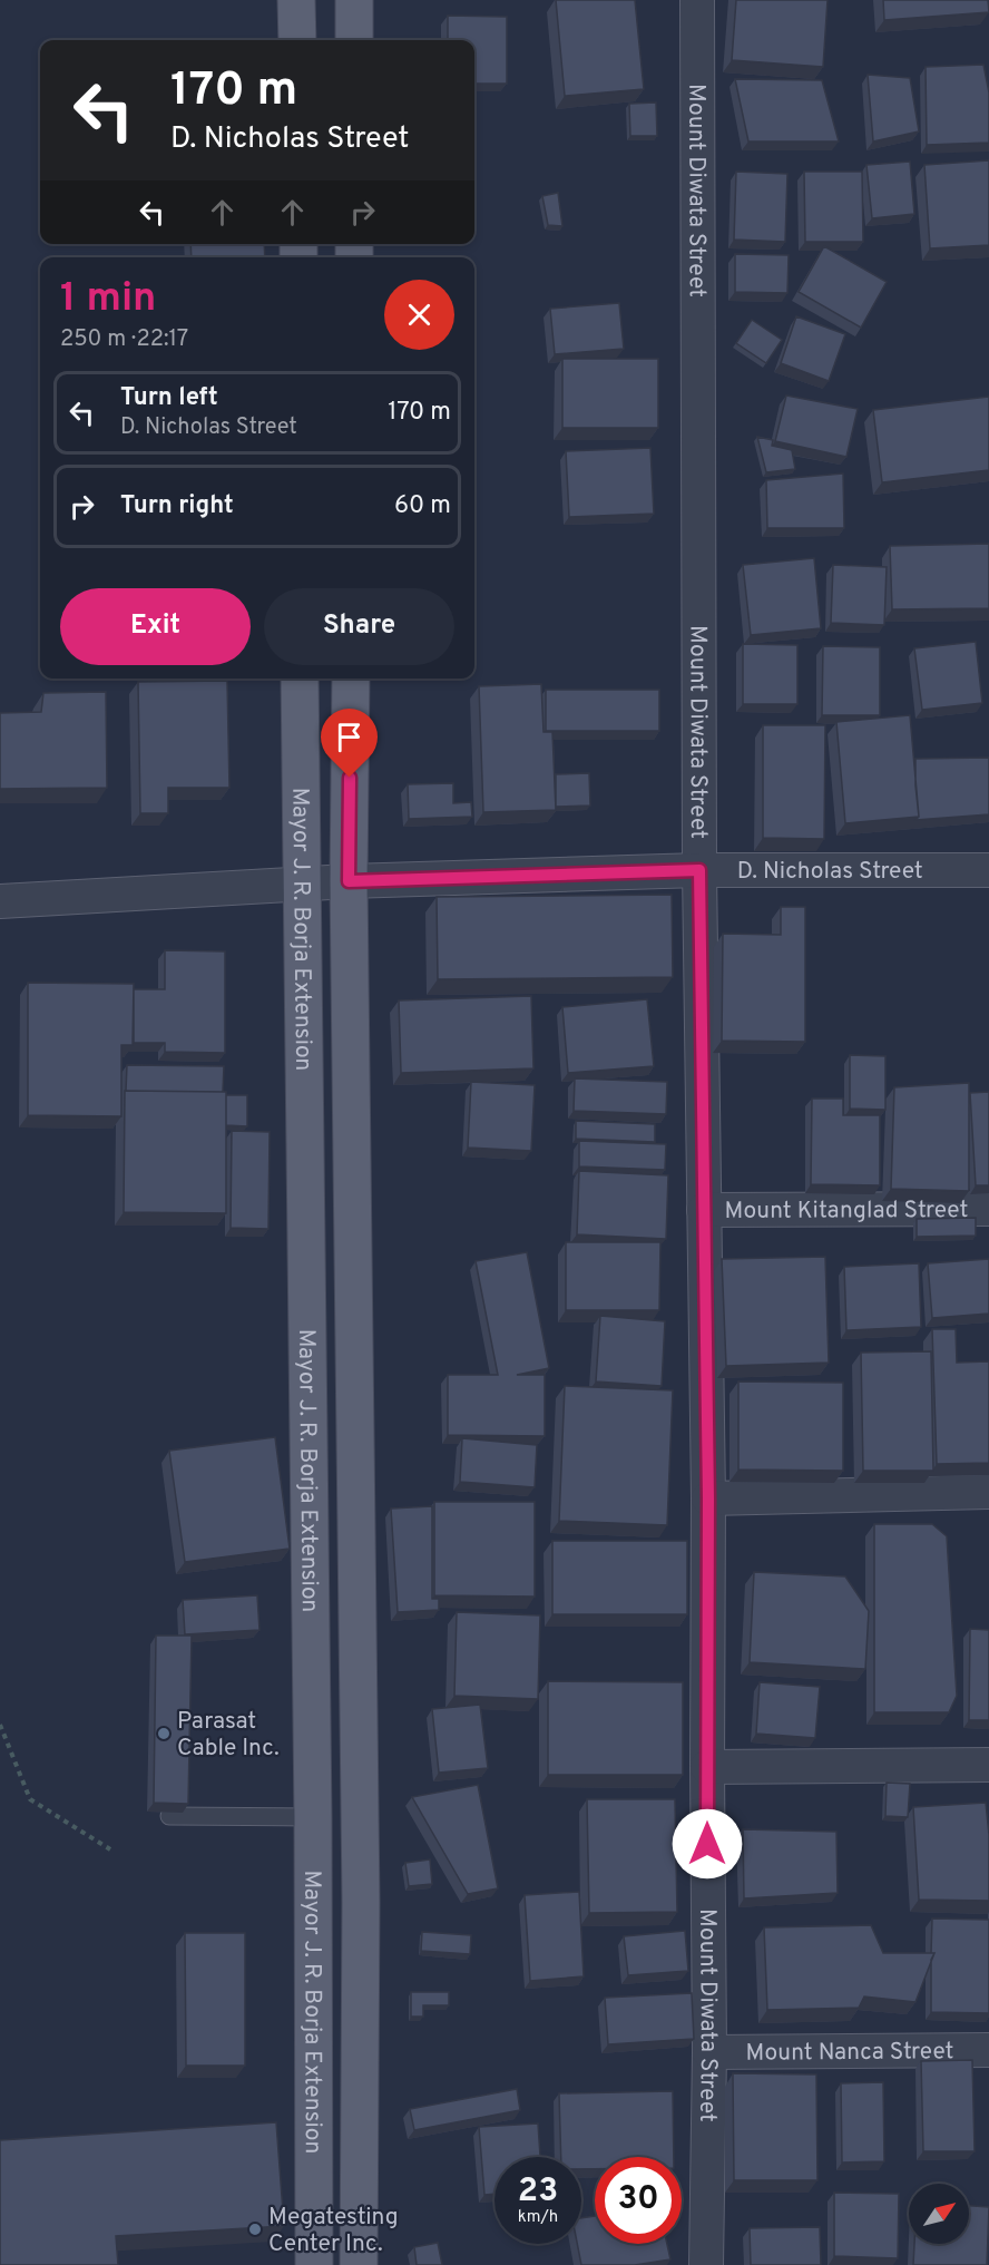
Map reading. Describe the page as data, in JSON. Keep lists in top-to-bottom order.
{
  "streets": {
    "main road": ["Mayor J. R. Borja Extension"],
    "street": [
      "Mount Diwata Street",
      "D. Nicholas Street",
      "Mount Kitanglad Street",
      "Mount Nanca Street"
    ]
  },
  "crossings": [
    ["Mount Diwata Street", "D. Nicholas Street"],
    ["Mount Diwata Street", "Mount Kitanglad Street"],
    ["Mount Diwata Street", "Mount Nanca Street"],
    ["D. Nicholas Street", "Mayor J. R. Borja Extension"]
  ],
  "places": ["Parasat Cable Inc.", "Megatesting Center Inc."],
  "north": "top right",
  "page": {
    "turn": ["170 m", "D. Nicholas Street"],
    "heading": ["1 min", "250 m · 22:17"],
    "list": [
      {
        "name": "Turn left",
        "note": "D. Nicholas Street",
        "value": "170 m"
      },
      {
        "name": "Turn right",
        "value": "60 m"
      }
    ],
    "buttons": ["Exit", "Share"],
    "speed": "23 km/h",
    "limit": "30"
  }
}
